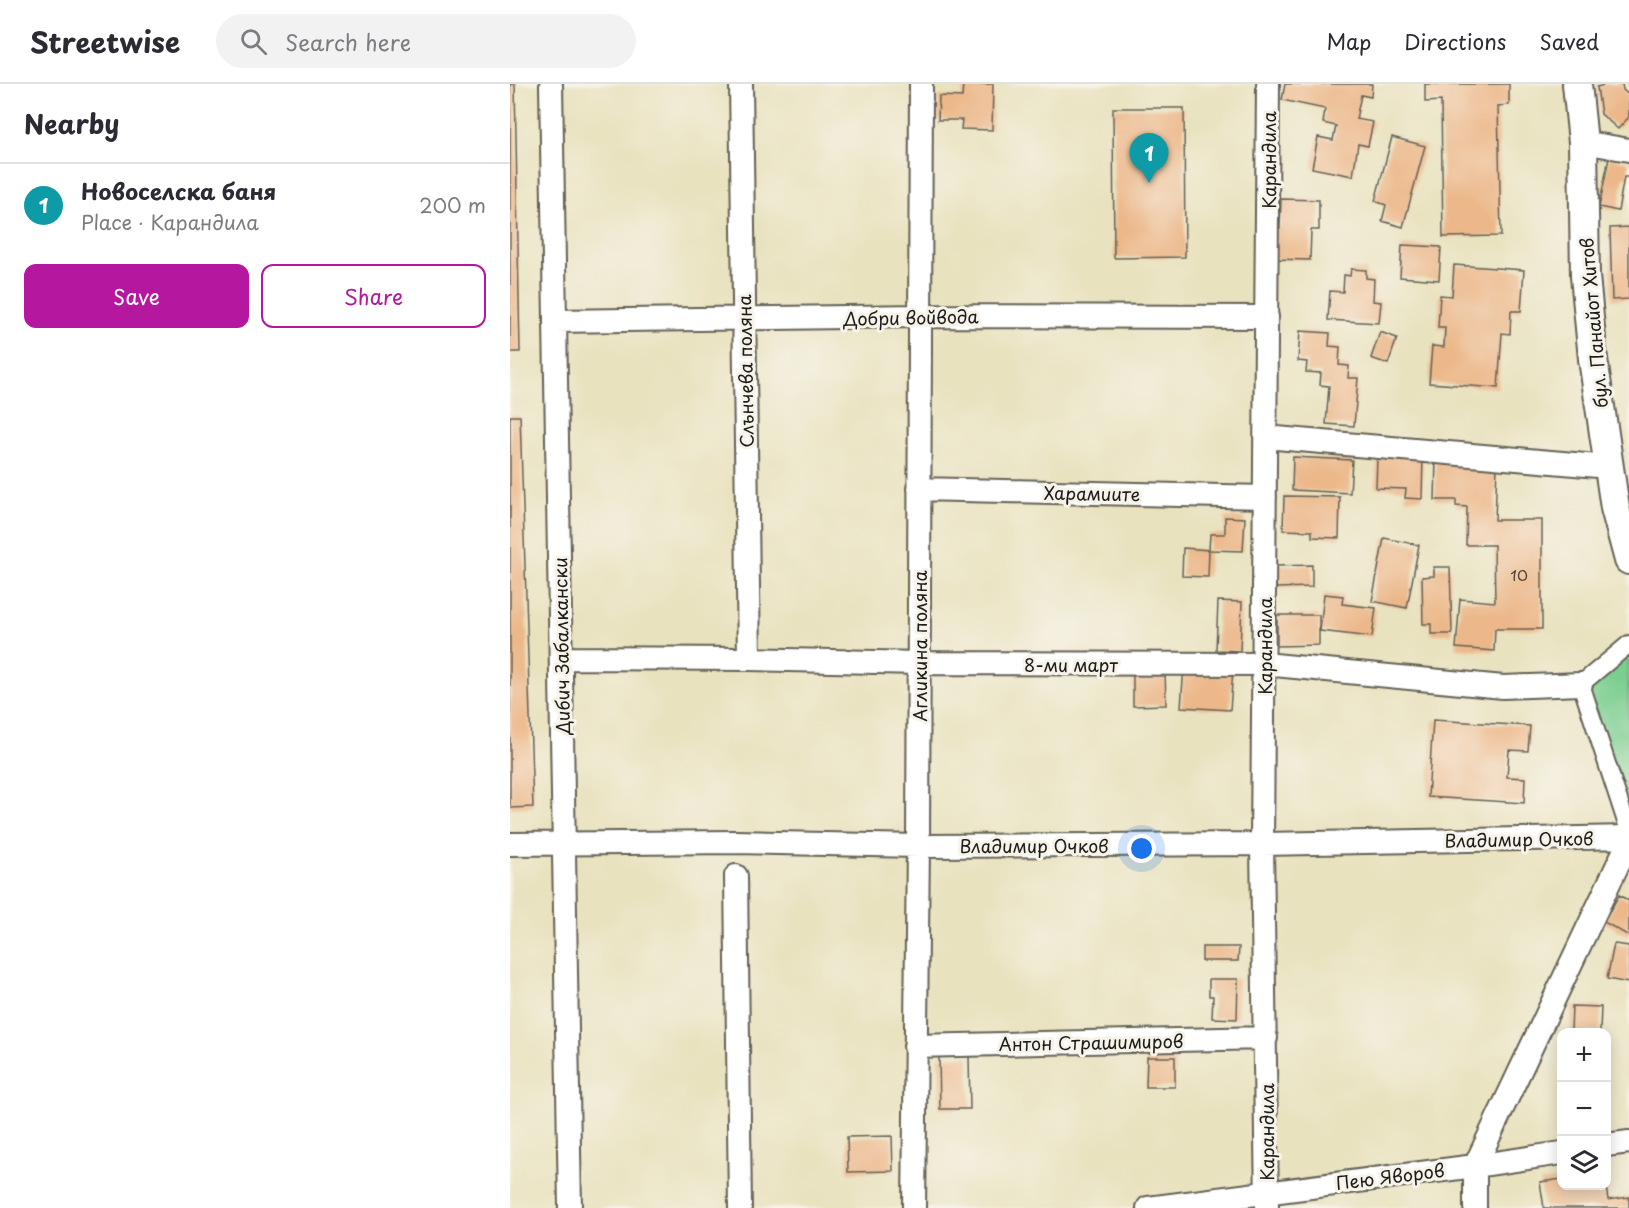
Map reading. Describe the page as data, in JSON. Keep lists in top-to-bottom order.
{
  "streets": {
    "street": [
      "Карандила",
      "Добри войвода",
      "бул. Панайот Хитов",
      "Слънчева поляна",
      "Харамиите",
      "Дибич Забалкански",
      "Агликина поляна",
      "8-ми март",
      "Владимир Очков",
      "Антон Страшимиров",
      "Пею Яворов"
    ]
  },
  "crossings": [
    ["Карандила", "Добри войвода"],
    ["Карандила", "Харамиите"],
    ["Карандила", "8-ми март"],
    ["Карандила", "Владимир Очков"],
    ["Карандила", "Антон Страшимиров"],
    ["Карандила", "Пею Яворов"],
    ["Добри войвода", "Слънчева поляна"],
    ["Добри войвода", "Дибич Забалкански"],
    ["Добри войвода", "Агликина поляна"],
    ["Слънчева поляна", "8-ми март"],
    ["Харамиите", "Агликина поляна"],
    ["Дибич Забалкански", "8-ми март"],
    ["Дибич Забалкански", "Владимир Очков"],
    ["Агликина поляна", "8-ми март"],
    ["Агликина поляна", "Владимир Очков"],
    ["Агликина поляна", "Антон Страшимиров"]
  ],
  "house_numbers": ["10"],
  "page": {
    "header": "Streetwise",
    "search": "Search here",
    "nav": ["Map", "Directions", "Saved"],
    "heading": "Nearby",
    "pins": "1",
    "list": [
      {
        "mark": "1",
        "name": "Новоселска баня",
        "note": "Place · Карандила",
        "value": "200 m"
      }
    ],
    "buttons": ["Save", "Share"],
    "map_buttons": ["+", "−"]
  }
}
